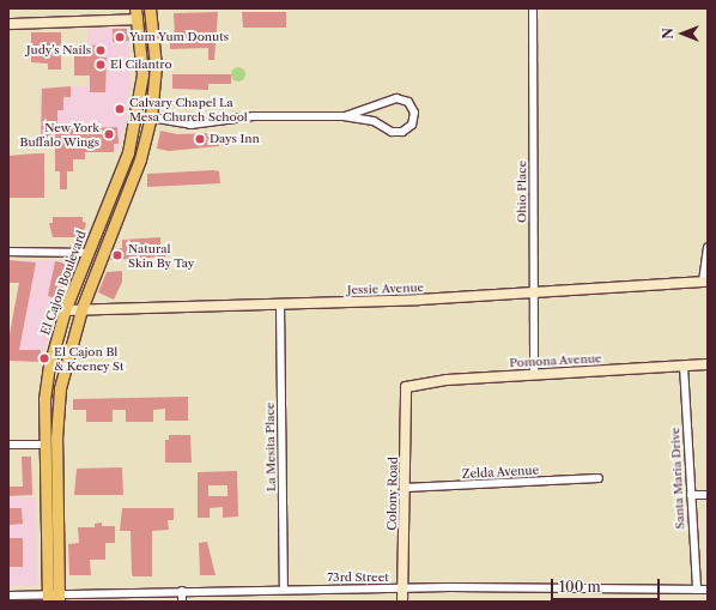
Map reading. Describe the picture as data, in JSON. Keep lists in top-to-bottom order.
{
  "streets": {
    "main road": ["El Cajon Boulevard"],
    "street": [
      "Ohio Place",
      "Jessie Avenue",
      "Pomona Avenue",
      "La Mesita Place",
      "Zelda Avenue",
      "Santa Maria Drive",
      "Colony Road",
      "73rd Street"
    ]
  },
  "crossings": [
    ["Ohio Place", "Jessie Avenue"],
    ["Ohio Place", "Pomona Avenue"],
    ["El Cajon Boulevard", "Jessie Avenue"],
    ["El Cajon Boulevard", "73rd Street"],
    ["Jessie Avenue", "La Mesita Place"],
    ["Pomona Avenue", "Santa Maria Drive"],
    ["Pomona Avenue", "Colony Road"],
    ["La Mesita Place", "73rd Street"],
    ["Zelda Avenue", "Colony Road"],
    ["Santa Maria Drive", "73rd Street"],
    ["Colony Road", "73rd Street"]
  ],
  "places": [
    "Yum Yum Donuts",
    "Judy's Nails",
    "El Cilantro",
    "Calvary Chapel La Mesa Church School",
    "New York Buffalo Wings",
    "Days Inn",
    "Natural Skin By Tay",
    "El Cajon Bl & Keeney St"
  ],
  "scale_bar": "100 m",
  "north": "left"
}
